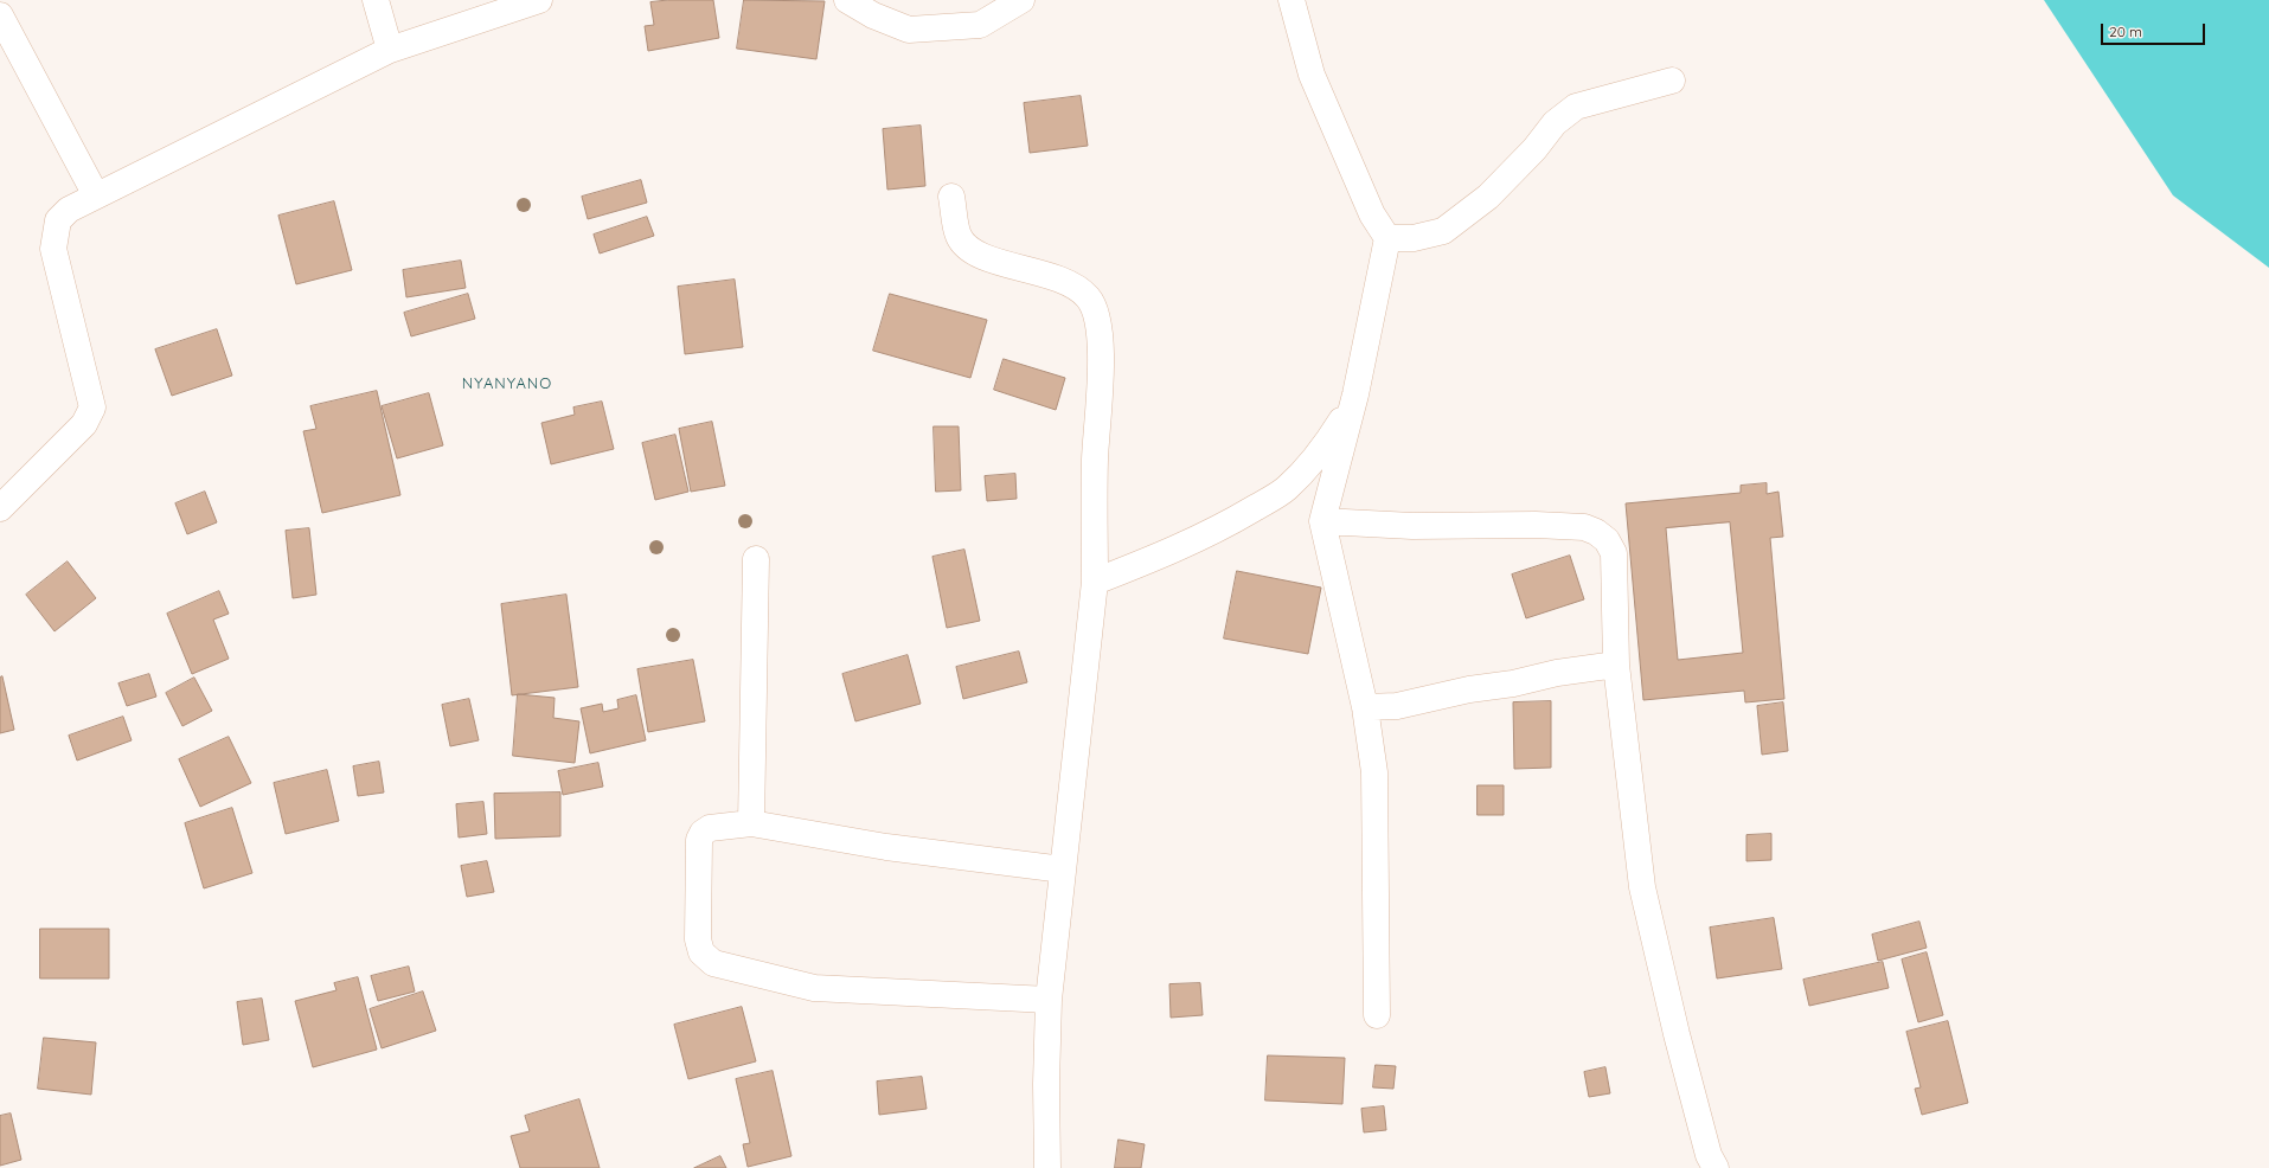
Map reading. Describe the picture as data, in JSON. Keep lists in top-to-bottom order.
{
  "districts": ["NYANYANO"],
  "scale_bar": "20 m"
}
